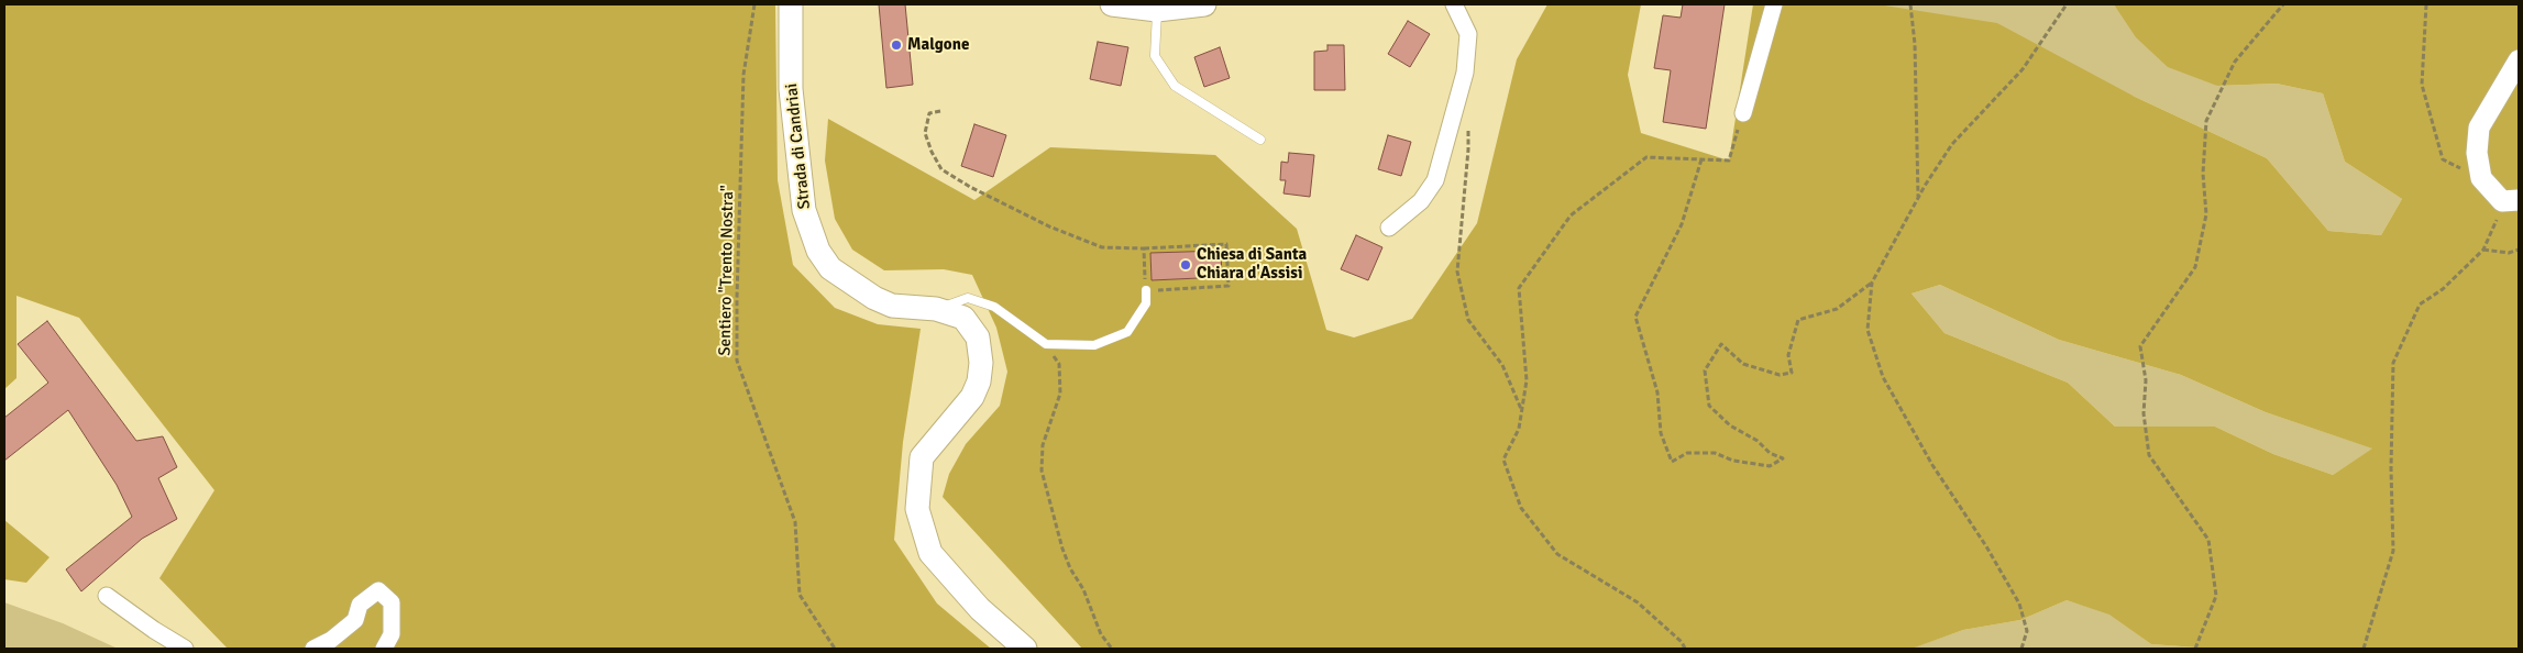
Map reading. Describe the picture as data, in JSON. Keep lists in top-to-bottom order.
{
  "streets": {
    "main road": ["Strada di Candriai"],
    "path": ["Sentiero \"Trento Nostra\""]
  },
  "places": ["Malgone", "Chiesa di Santa Chiara d'Assisi"]
}
